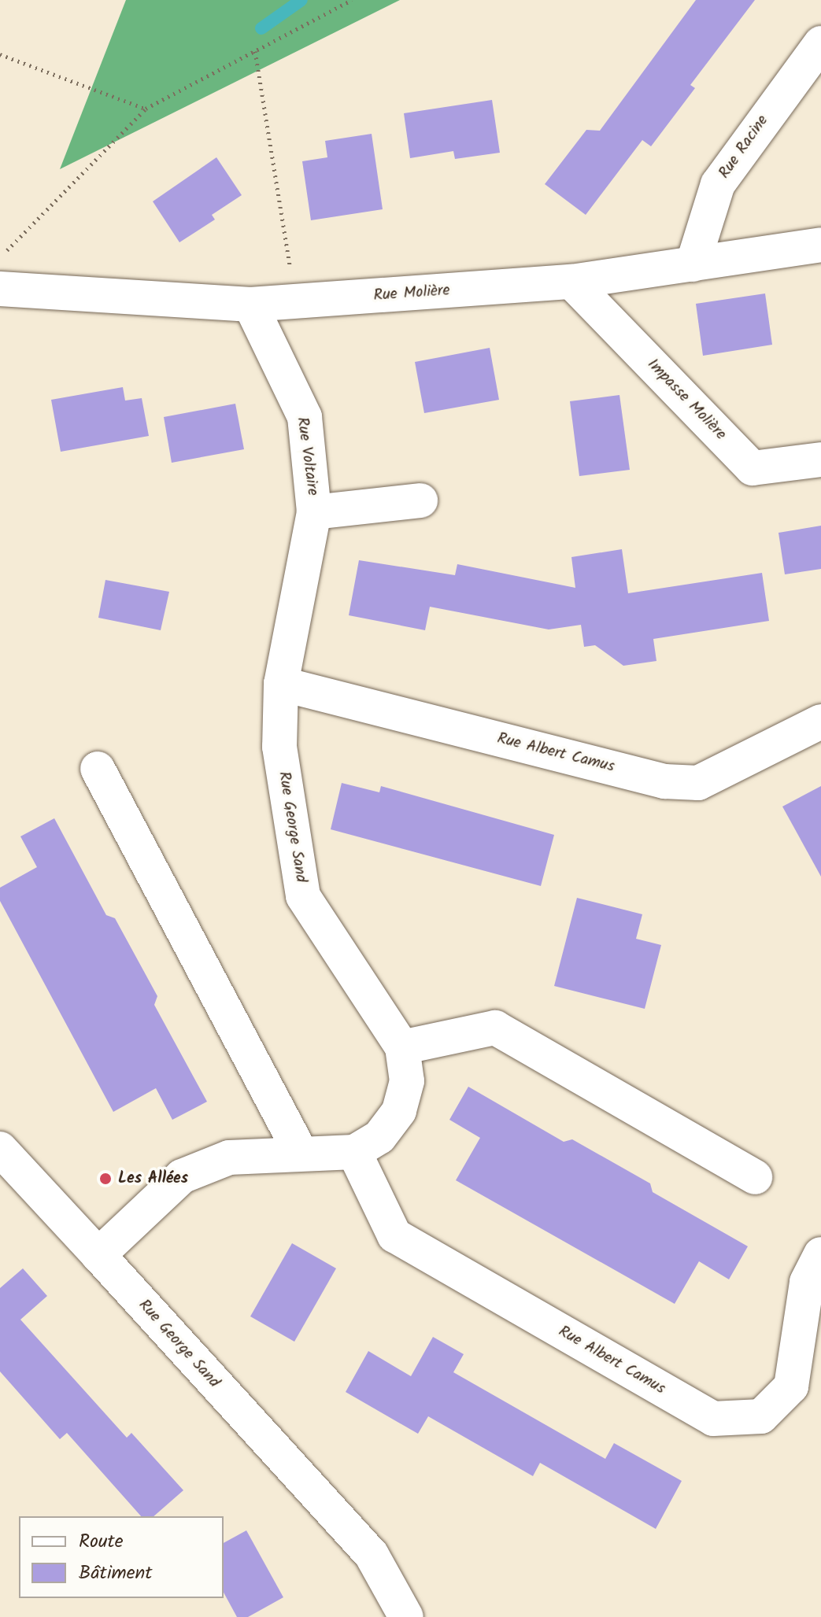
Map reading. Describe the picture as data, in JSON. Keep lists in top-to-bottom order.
{
  "streets": {
    "street": [
      "Rue Racine",
      "Rue Molière",
      "Impasse Molière",
      "Rue Voltaire",
      "Rue Albert Camus",
      "Rue George Sand"
    ]
  },
  "crossings": [
    ["Rue Racine", "Rue Molière"],
    ["Rue Molière", "Impasse Molière"],
    ["Rue Molière", "Rue Voltaire"],
    ["Rue Voltaire", "Rue George Sand"],
    ["Rue Albert Camus", "Rue George Sand"]
  ],
  "places": ["Les Allées"],
  "legend": ["Route", "Bâtiment"]
}
